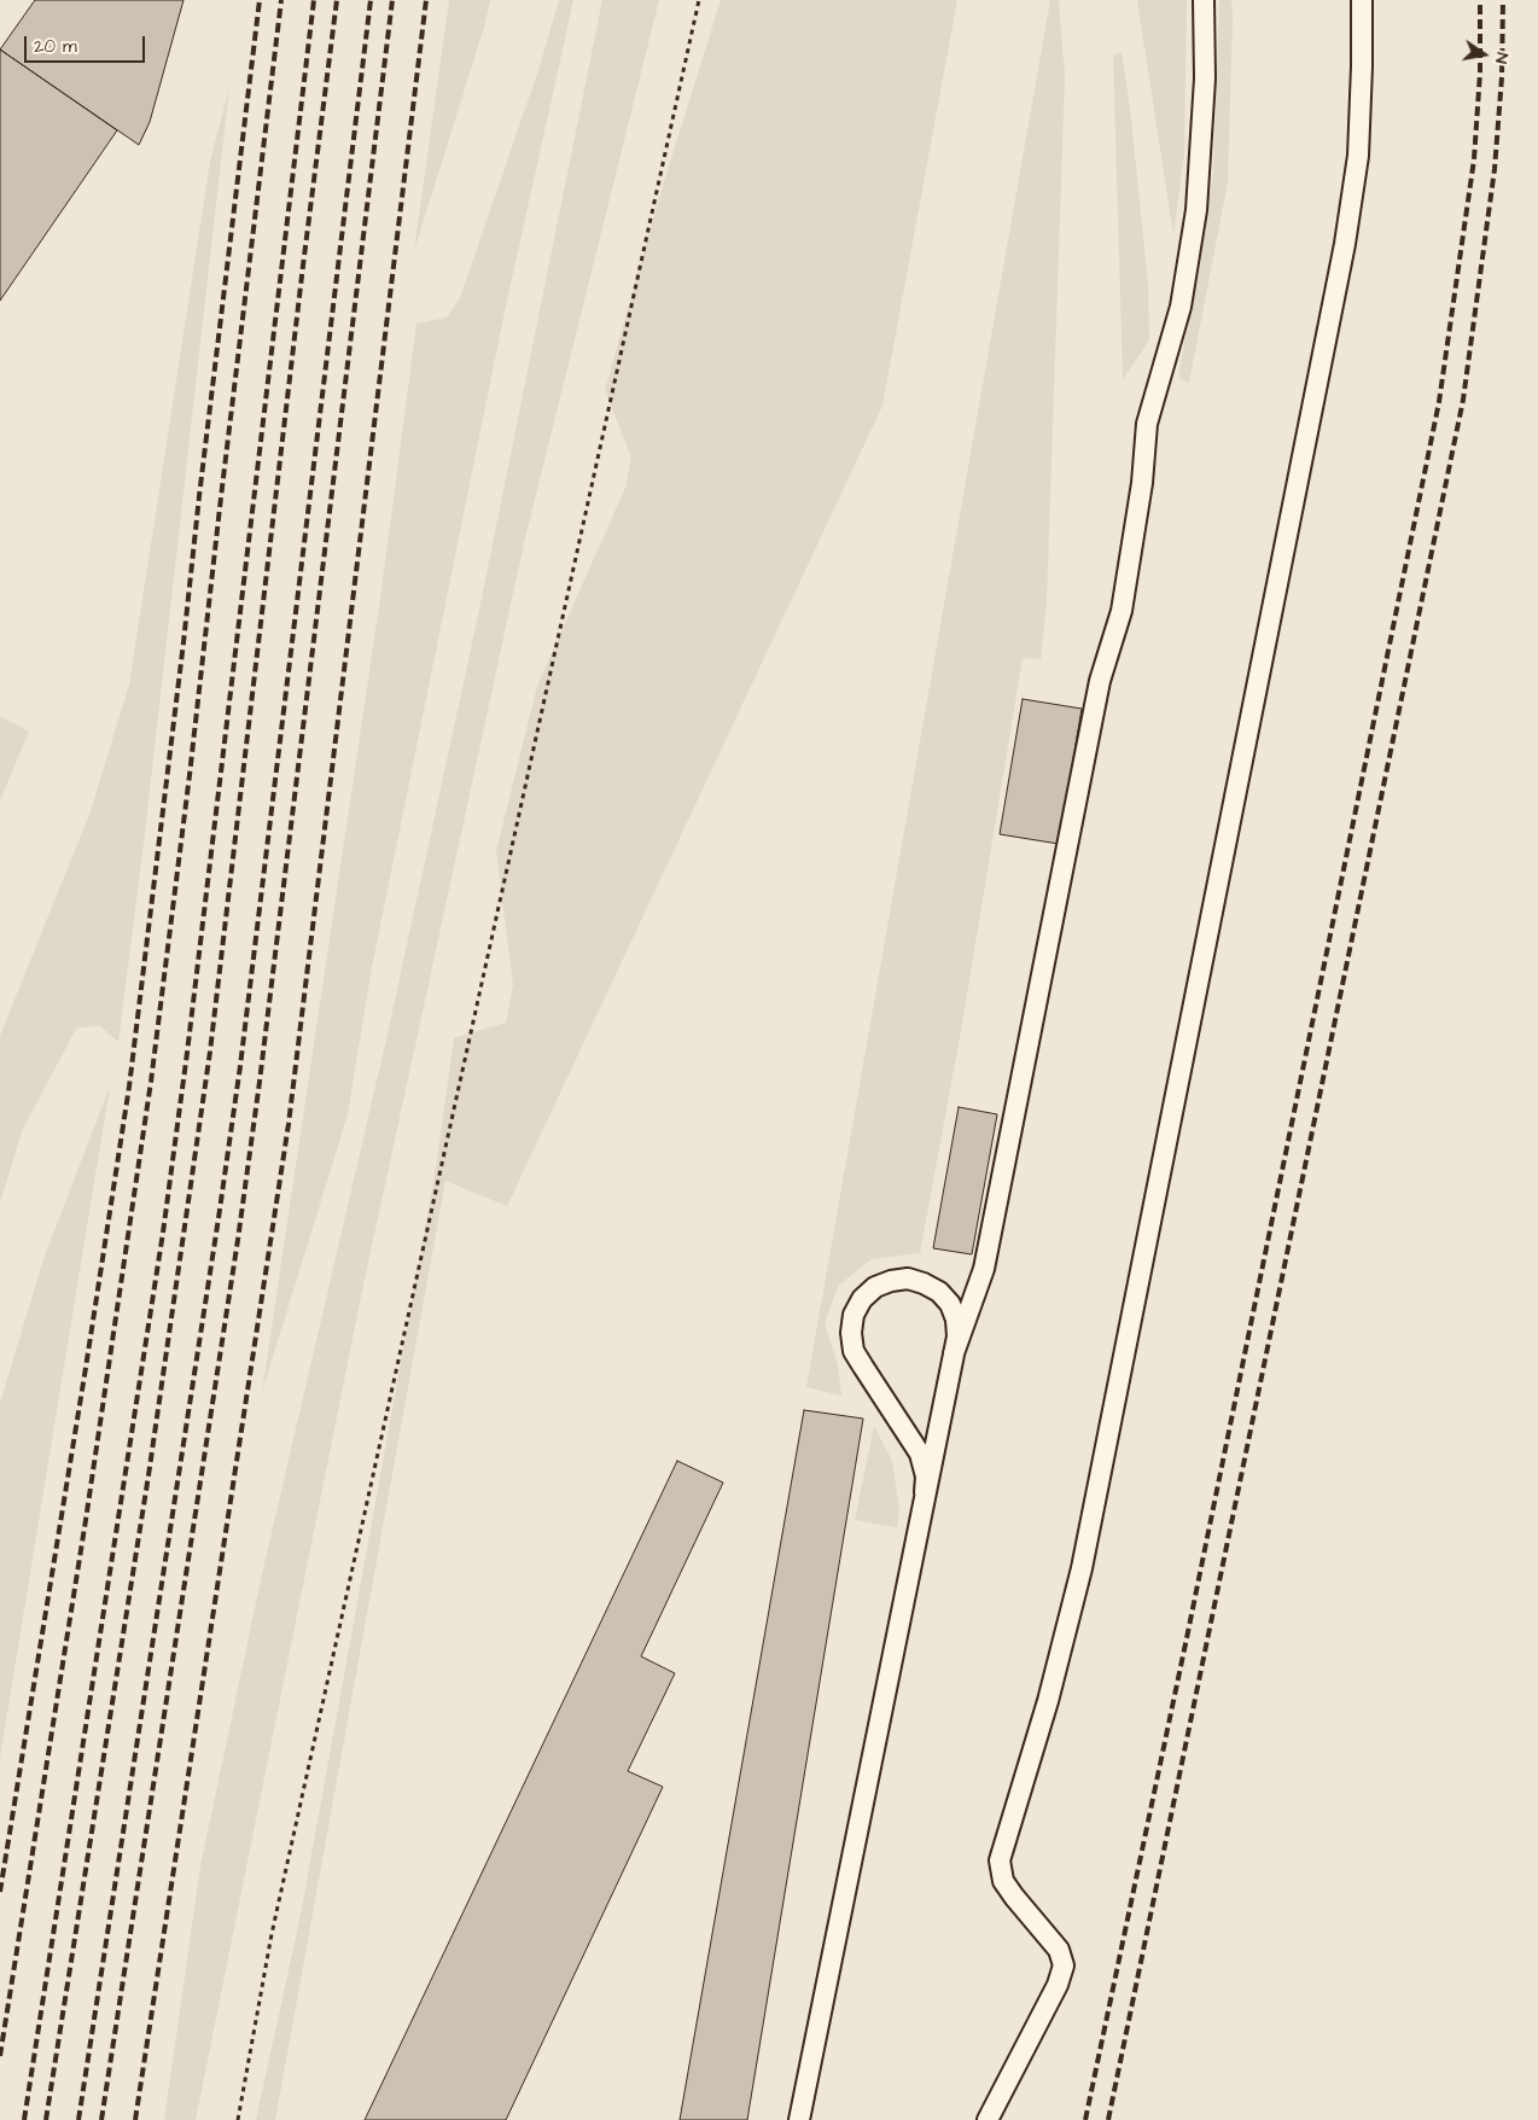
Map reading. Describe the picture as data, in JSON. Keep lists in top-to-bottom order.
{
  "scale_bar": "20 m",
  "north": "right"
}
